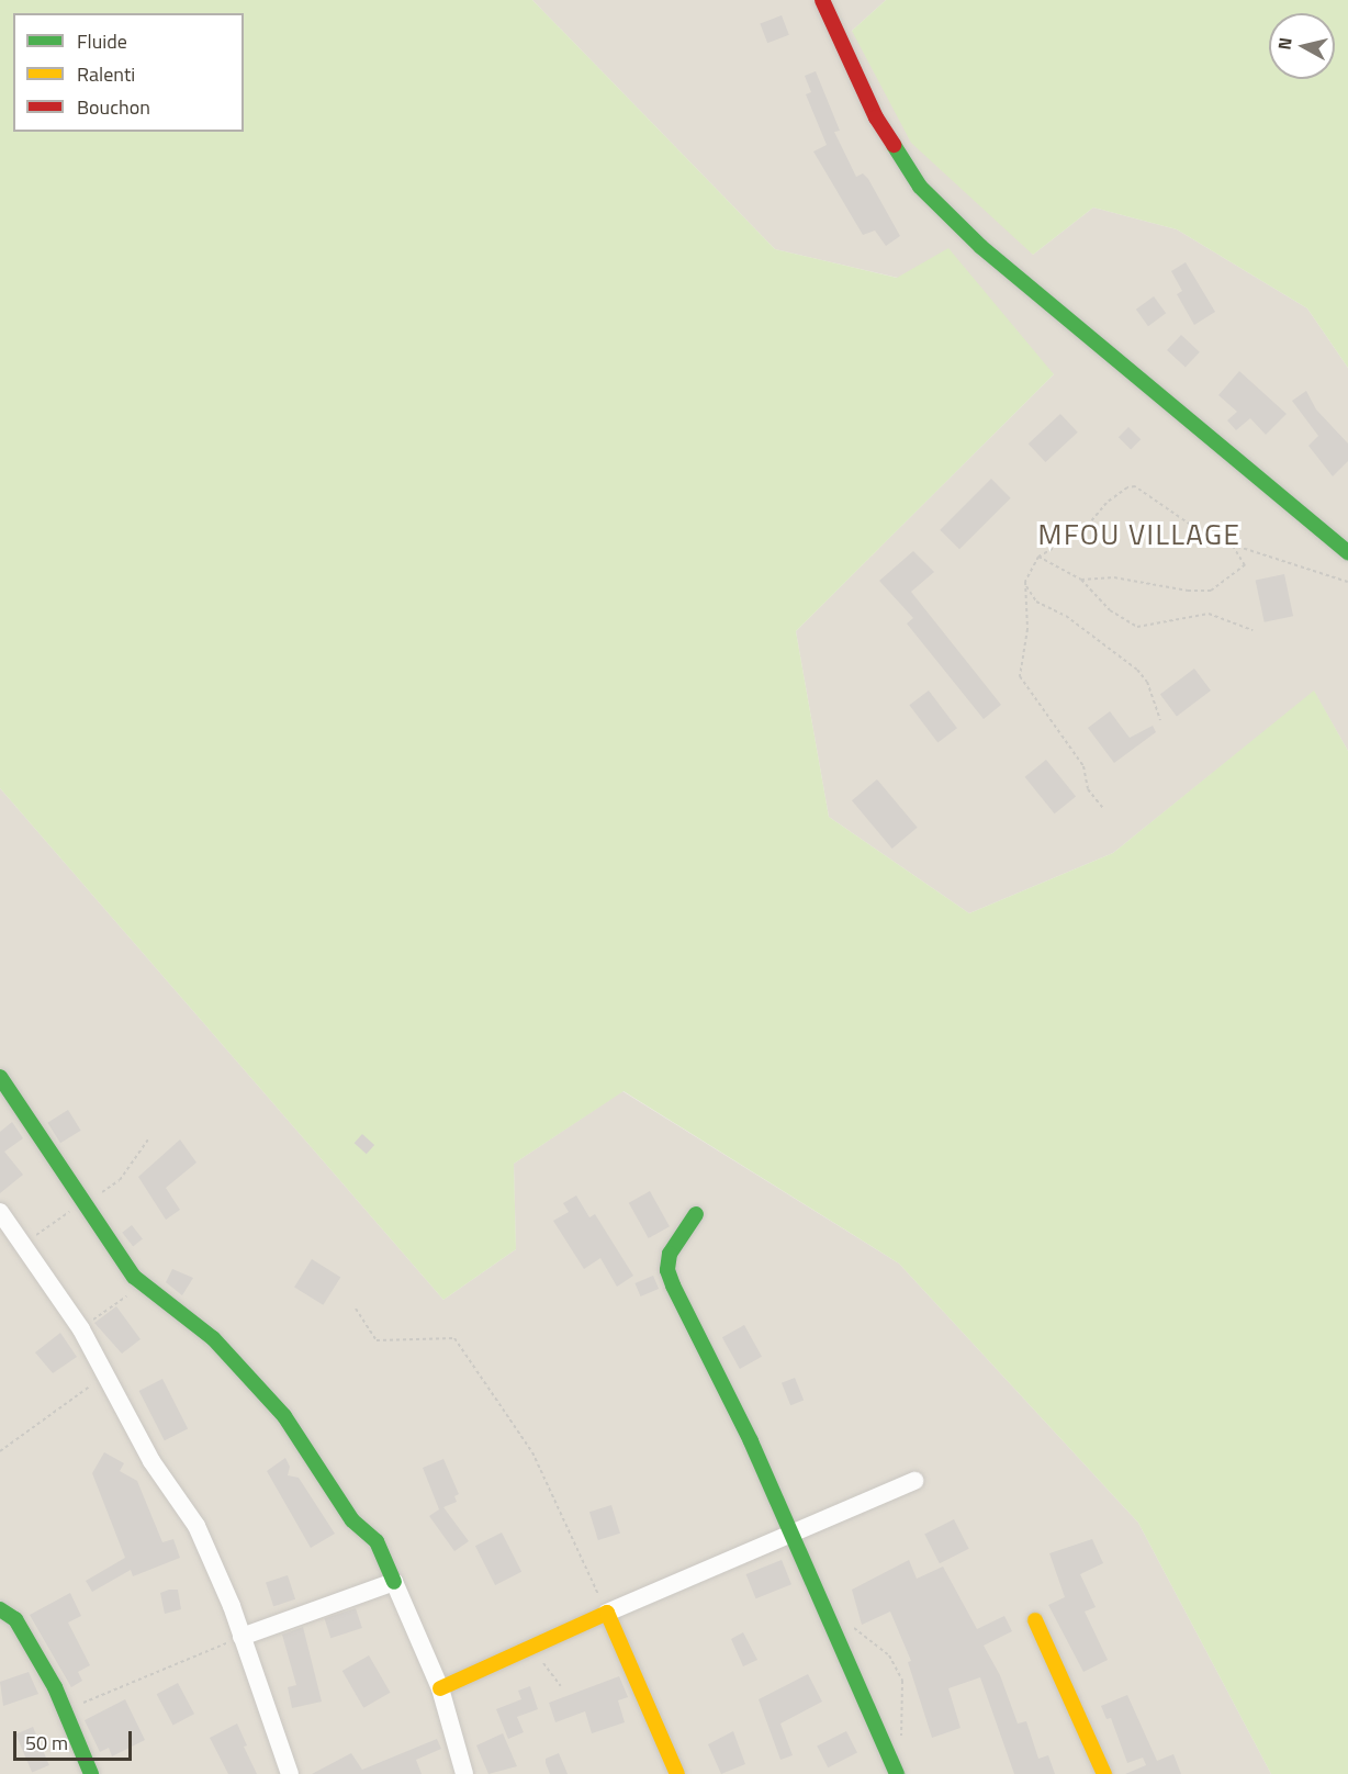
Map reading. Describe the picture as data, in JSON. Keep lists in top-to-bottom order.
{
  "districts": ["MFOU VILLAGE"],
  "legend": ["Fluide", "Ralenti", "Bouchon"],
  "scale_bar": "50 m",
  "north": "left"
}
